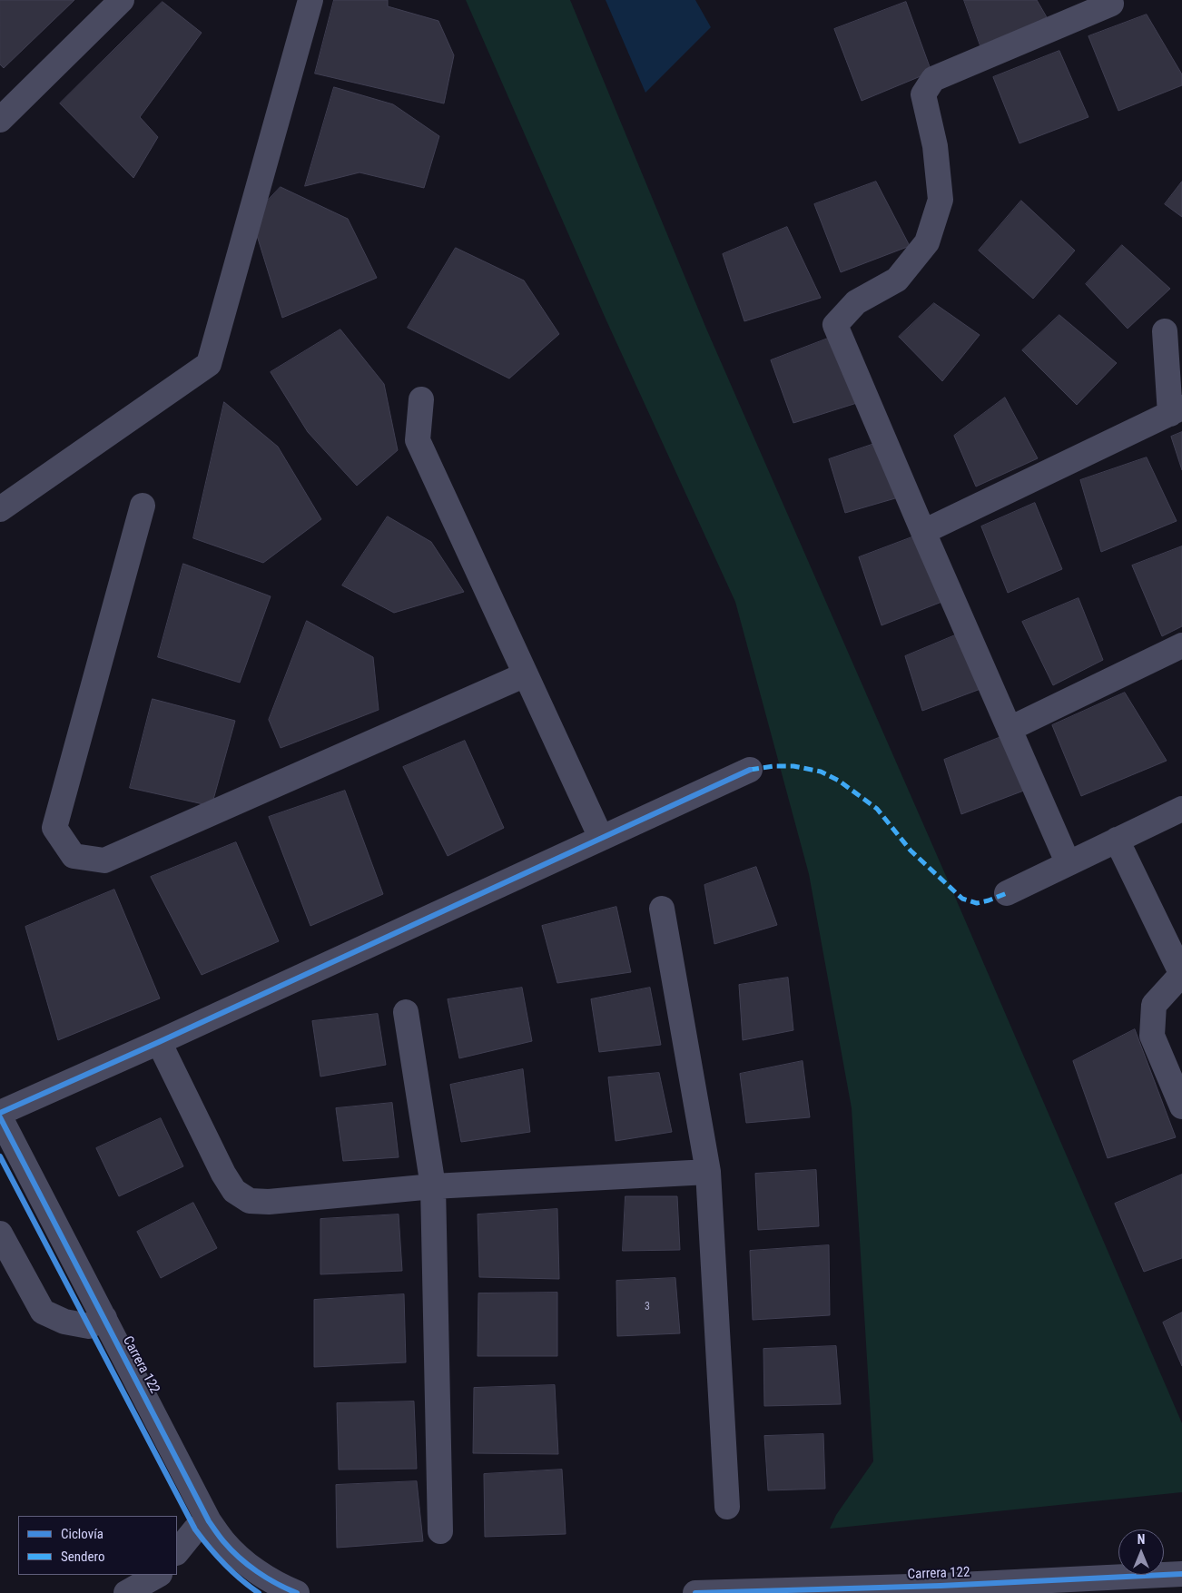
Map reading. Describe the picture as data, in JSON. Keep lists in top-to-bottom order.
{
  "streets": {
    "street": ["Carrera 122"]
  },
  "house_numbers": ["3"],
  "legend": ["Ciclovía", "Sendero"],
  "north": "top"
}
